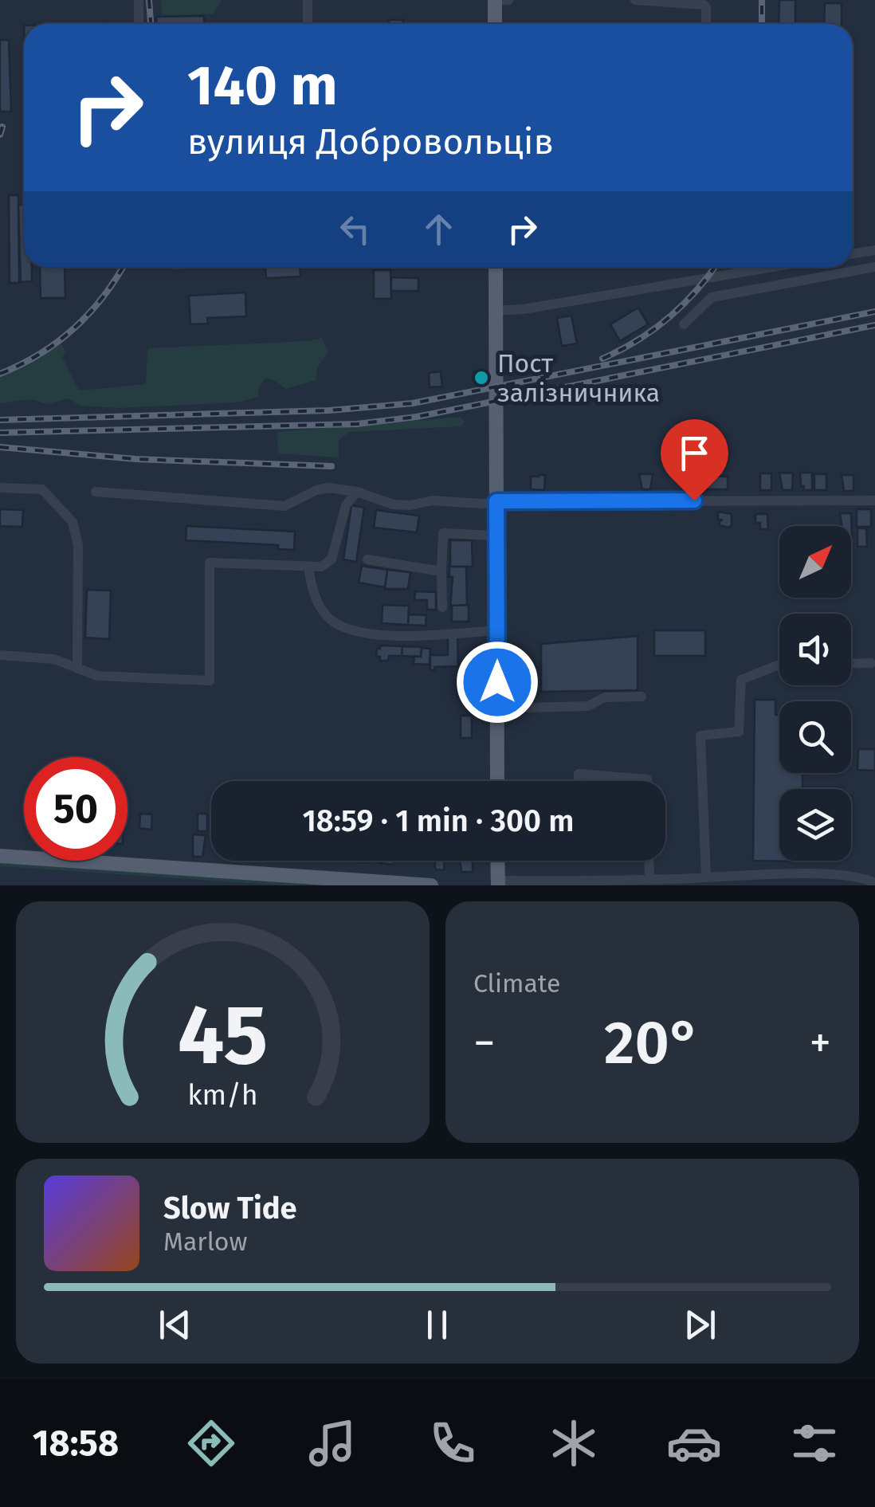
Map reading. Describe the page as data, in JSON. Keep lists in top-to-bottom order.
{
  "places": ["Пост залізничника"],
  "north": "top right",
  "page": {
    "turn": ["140 m", "вулиця Добровольців"],
    "limit": "50",
    "trip": "18:59 · 1 min · 300 m",
    "tile": "Climate",
    "heat": ["−", "20°", "+"],
    "song": ["Slow Tide", "Marlow"],
    "tabs": "18:58",
    "gauge": ["45", "km/h"]
  }
}
